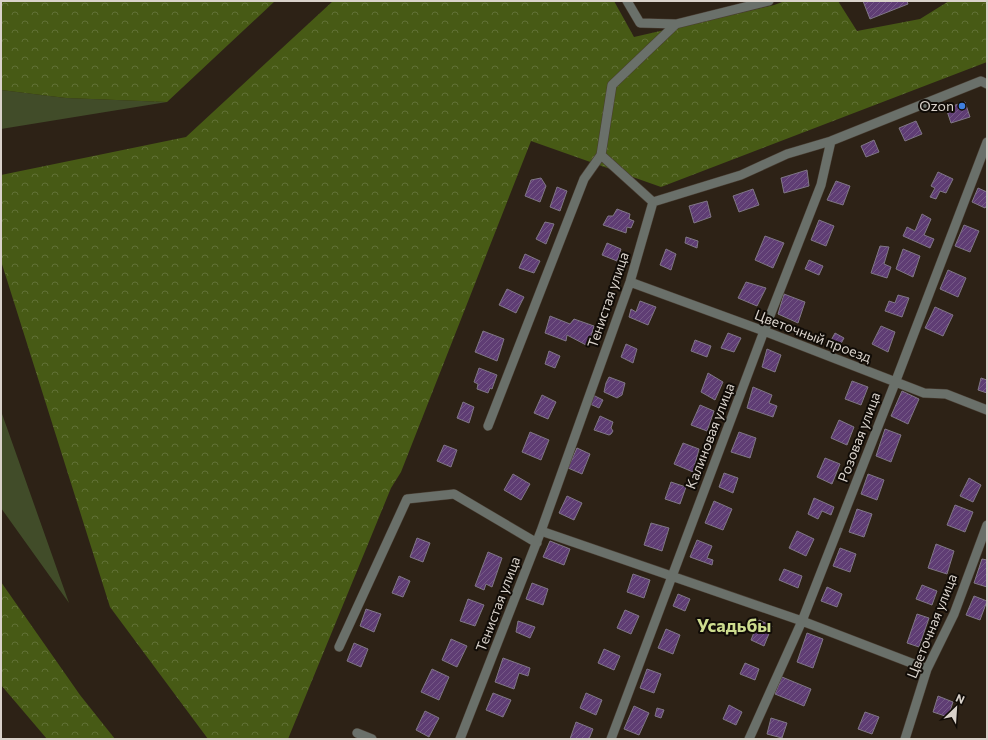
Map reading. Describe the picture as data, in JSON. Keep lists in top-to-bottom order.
{
  "streets": {
    "street": [
      "Тенистая улица",
      "Цветочный проезд",
      "Калиновая улица",
      "Розовая улица",
      "Цветочная улица"
    ]
  },
  "crossings": [
    ["Тенистая улица", "Цветочный проезд"],
    ["Цветочный проезд", "Калиновая улица"],
    ["Цветочный проезд", "Розовая улица"]
  ],
  "districts": ["Усадьбы"],
  "places": ["Ozon"],
  "north": "top right"
}
